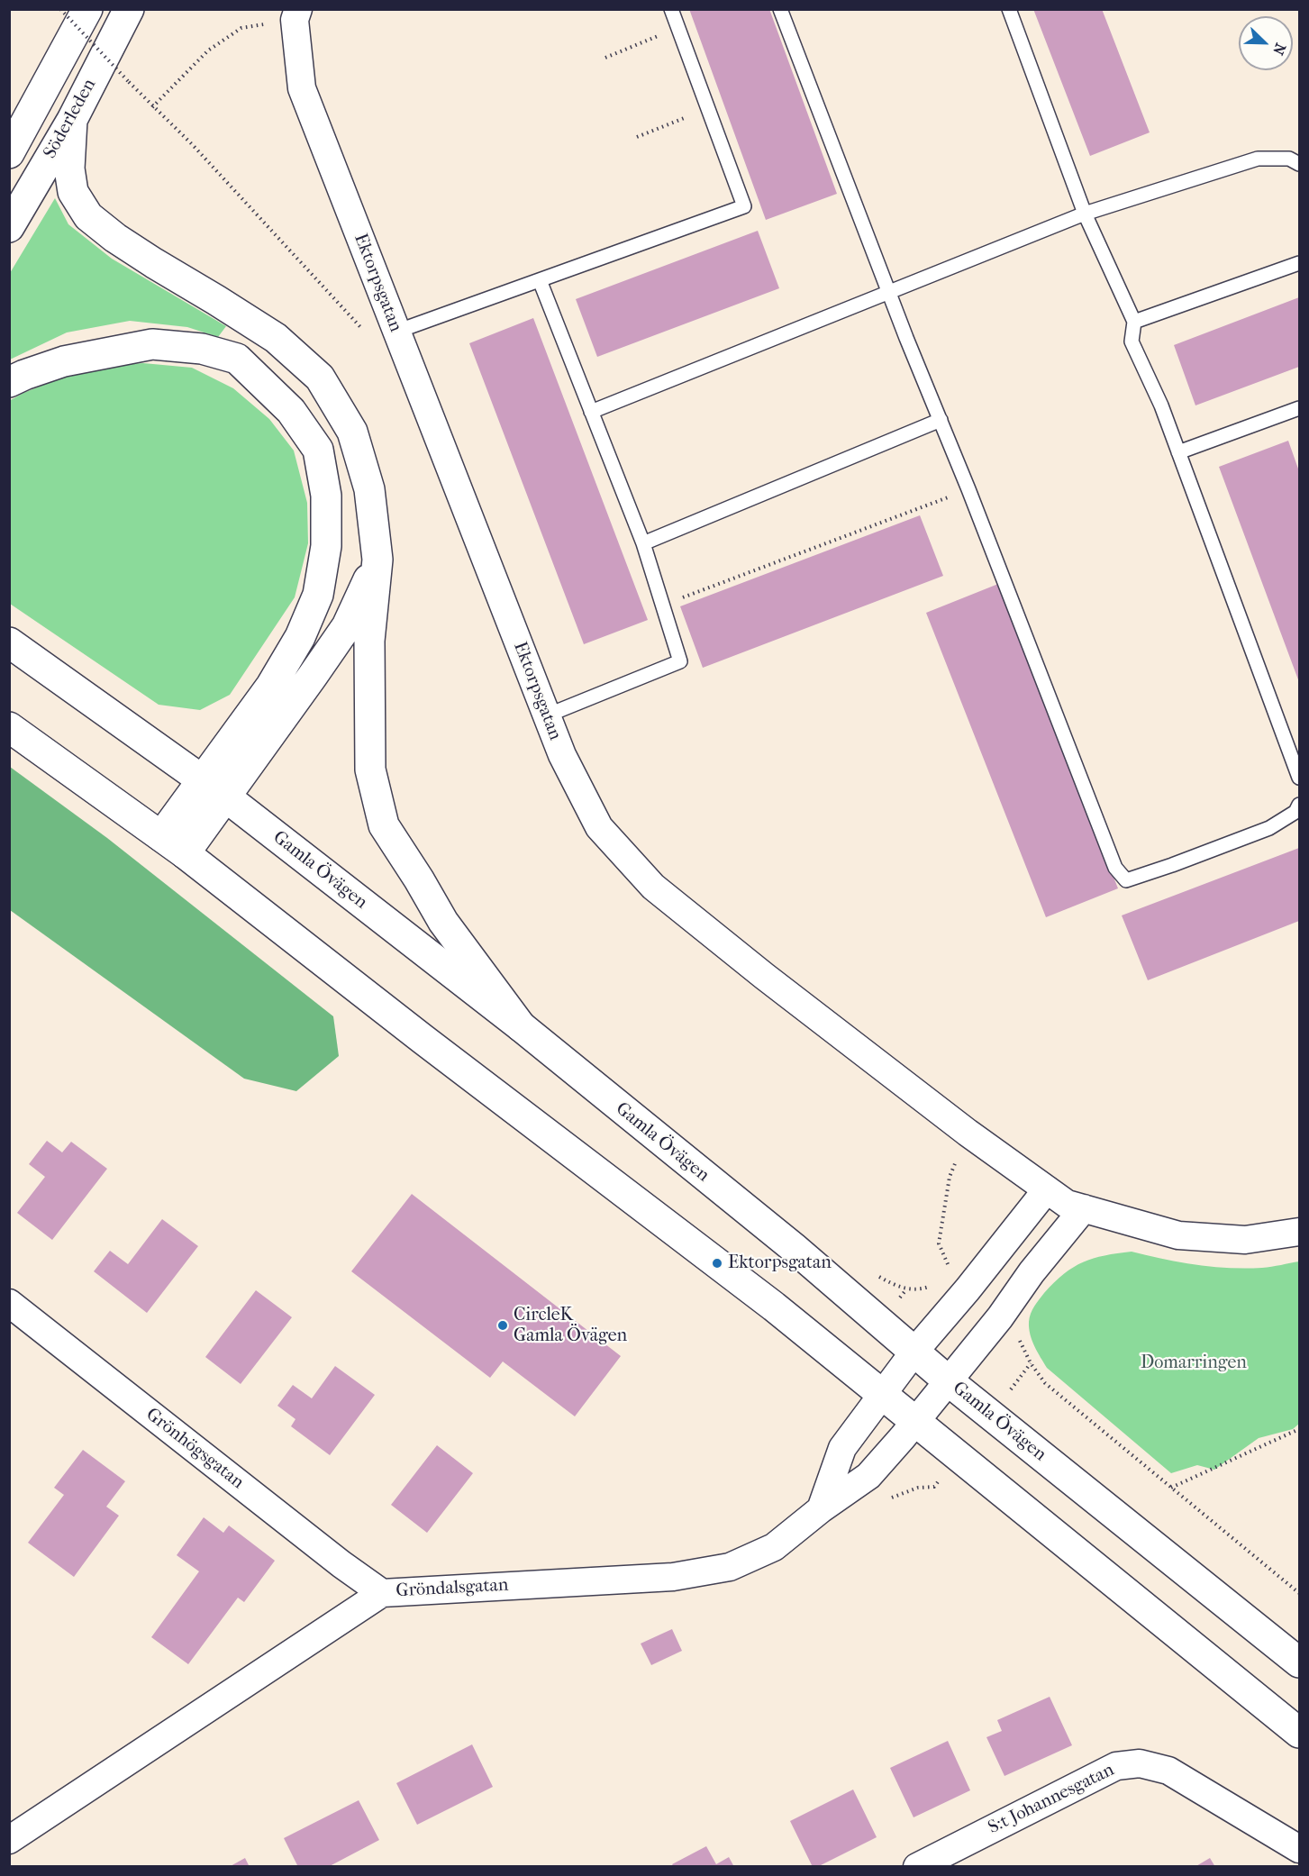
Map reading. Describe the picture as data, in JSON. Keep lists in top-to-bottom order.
{
  "streets": {
    "main road": ["Söderleden", "Gamla Övägen"],
    "street": [
      "Ektorpsgatan",
      "Grönhögsgatan",
      "Gröndalsgatan",
      "S:t Johannesgatan"
    ]
  },
  "crossings": [
    ["Gamla Övägen", "Gröndalsgatan"],
    ["Grönhögsgatan", "Gröndalsgatan"]
  ],
  "parks": ["Domarringen"],
  "places": ["Ektorpsgatan", "CircleK Gamla Övägen"],
  "north": "bottom right"
}
